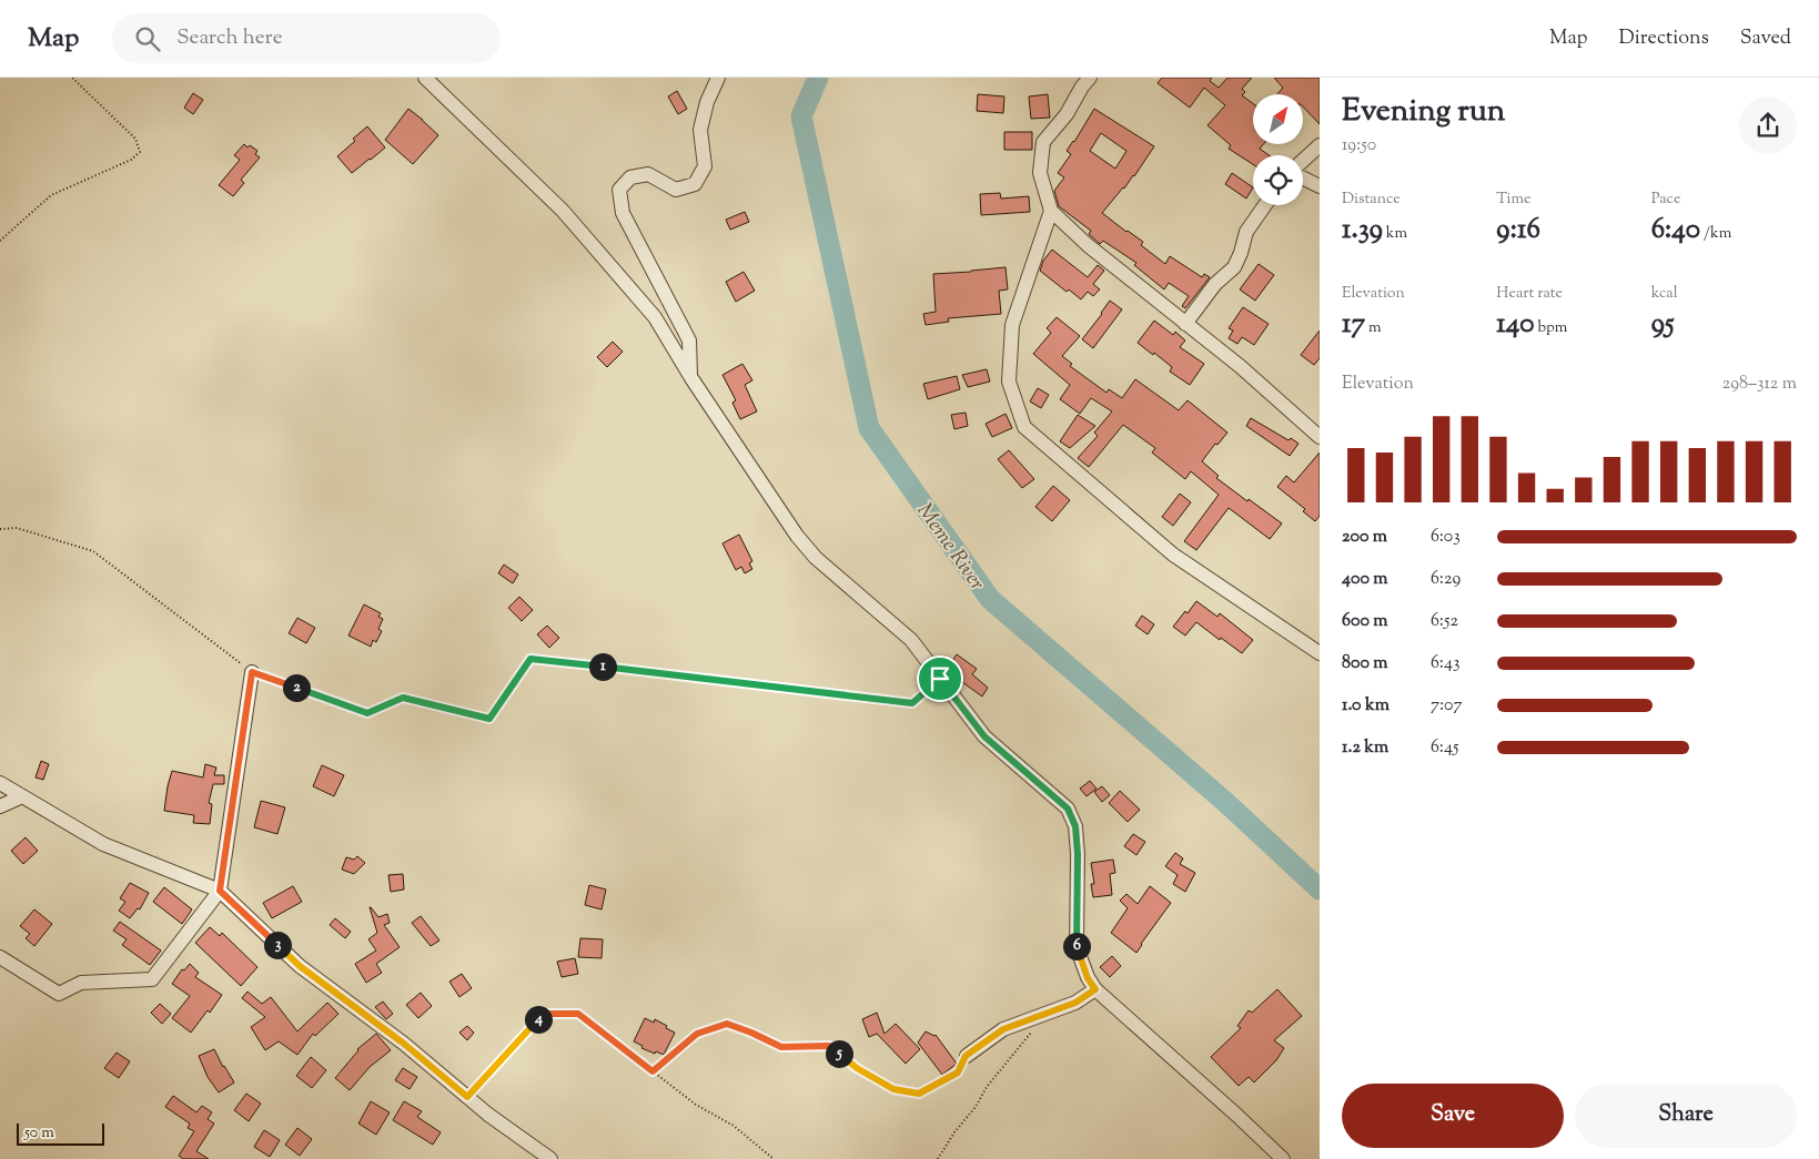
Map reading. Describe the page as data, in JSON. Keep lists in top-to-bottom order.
{
  "water": ["Meme River"],
  "scale_bar": "50 m",
  "north": "top right",
  "page": {
    "header": "Map",
    "search": "Search here",
    "nav": ["Map", "Directions", "Saved"],
    "heading": ["Evening run", "19:50"],
    "stats": [
      ["Distance", "1.39 km"],
      ["Time", "9:16"],
      ["Pace", "6:40 /km"],
      ["Elevation", "17 m"],
      ["Heart rate", "140 bpm"],
      ["kcal", "95"]
    ],
    "chart": ["Elevation", "298–312 m"],
    "list": [
      {
        "name": "200 m",
        "note": "6:03"
      },
      {
        "name": "400 m",
        "note": "6:29"
      },
      {
        "name": "600 m",
        "note": "6:52"
      },
      {
        "name": "800 m",
        "note": "6:43"
      },
      {
        "name": "1.0 km",
        "note": "7:07"
      },
      {
        "name": "1.2 km",
        "note": "6:45"
      }
    ],
    "pins": [
      "1",
      "2",
      "3",
      "6",
      "4",
      "5"
    ],
    "buttons": ["Save", "Share"],
    "scale": "50 m"
  }
}
